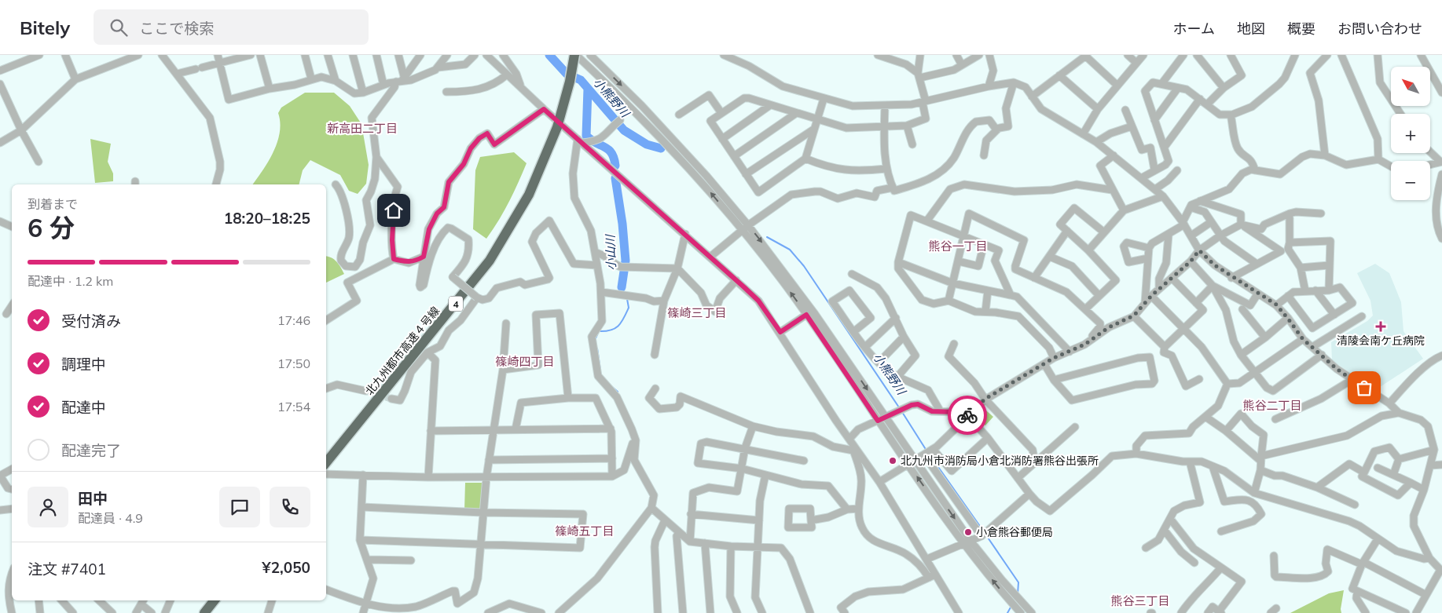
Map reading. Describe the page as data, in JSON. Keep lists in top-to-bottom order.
{
  "streets": {
    "highway": ["4", "北九州都市高速４号線"]
  },
  "districts": [
    "新高田二丁目",
    "熊谷一丁目",
    "篠崎三丁目",
    "篠崎四丁目",
    "熊谷二丁目",
    "篠崎五丁目",
    "熊谷三丁目"
  ],
  "water": ["小熊野川", "小山川"],
  "places": {
    "health": ["清陵会南ケ丘病院"],
    "other": ["北九州市消防局小倉北消防署熊谷出張所", "小倉熊谷郵便局"]
  },
  "north": "top left",
  "page": {
    "header": "Bitely",
    "search": "ここで検索",
    "nav": [
      "ホーム",
      "地図",
      "概要",
      "お問い合わせ"
    ],
    "map_buttons": ["+", "−"],
    "heading": ["6 分", "到着まで", "18:20–18:25"],
    "panel": [
      "田中",
      "配達員 · 4.9",
      "注文 #7401",
      "¥2,050"
    ],
    "bar": "配達中 · 1.2 km",
    "list": [
      ["受付済み", "17:46"],
      ["調理中", "17:50"],
      ["配達中", "17:54"],
      "配達完了"
    ]
  }
}
